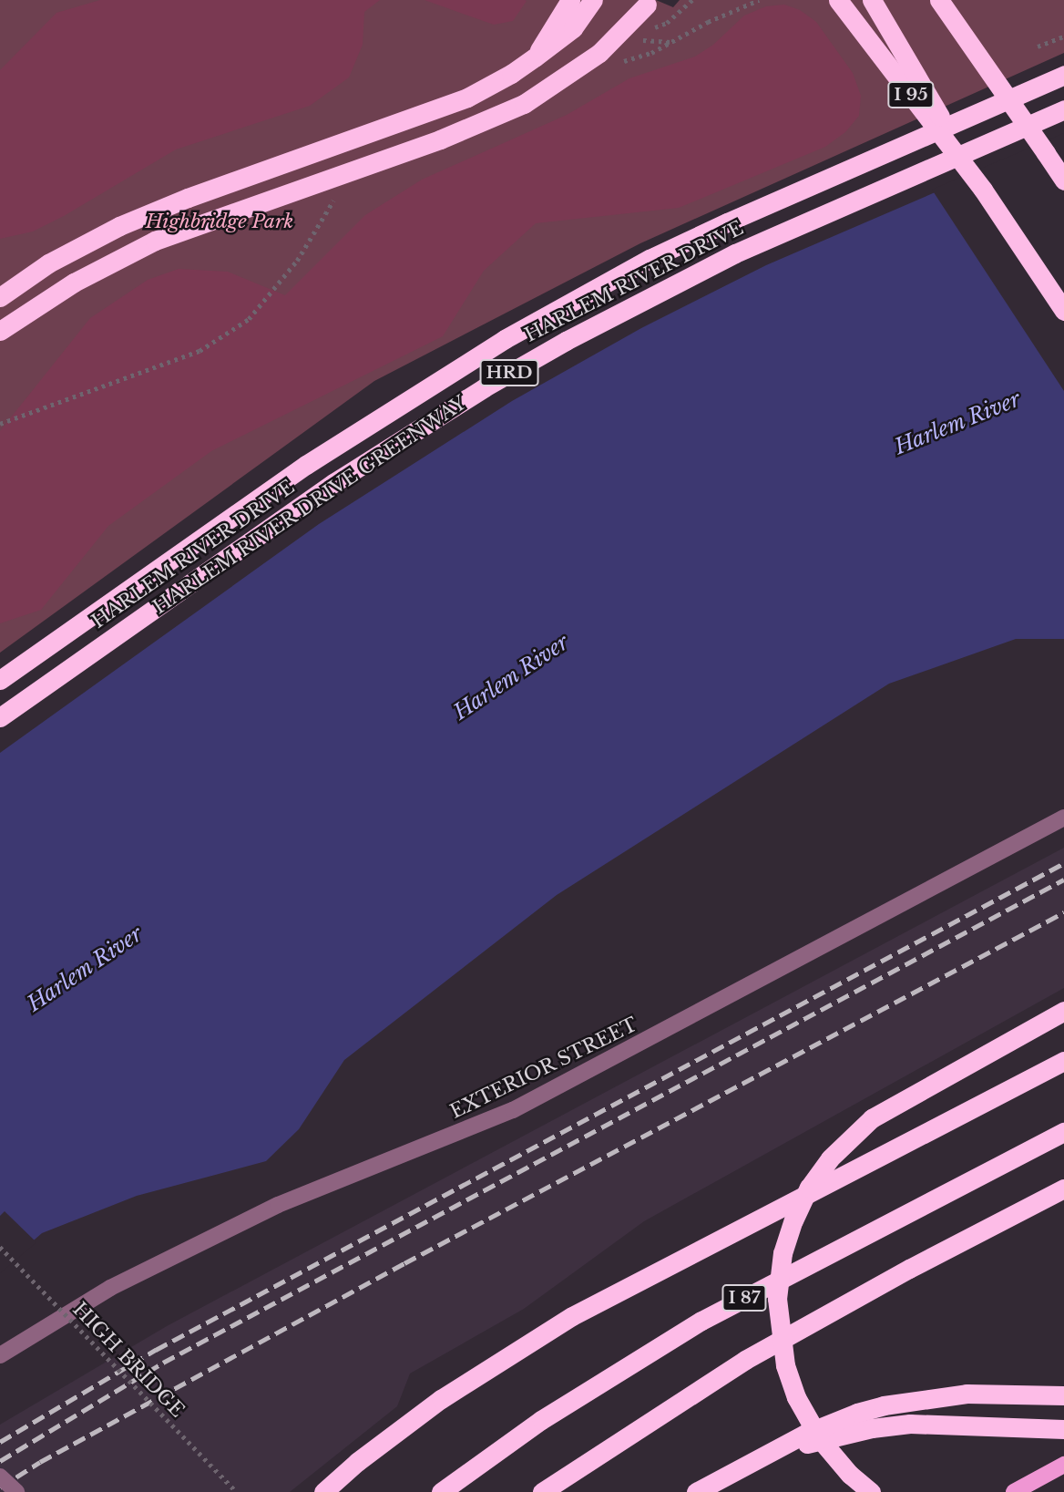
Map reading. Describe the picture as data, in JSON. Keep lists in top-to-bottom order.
{
  "streets": {
    "highway": [
      "I 95",
      "HARLEM RIVER DRIVE",
      "HRD",
      "I 87"
    ],
    "street": ["EXTERIOR STREET"],
    "path": ["HIGH BRIDGE"]
  },
  "water": ["Harlem River"],
  "parks": ["Highbridge Park"]
}
